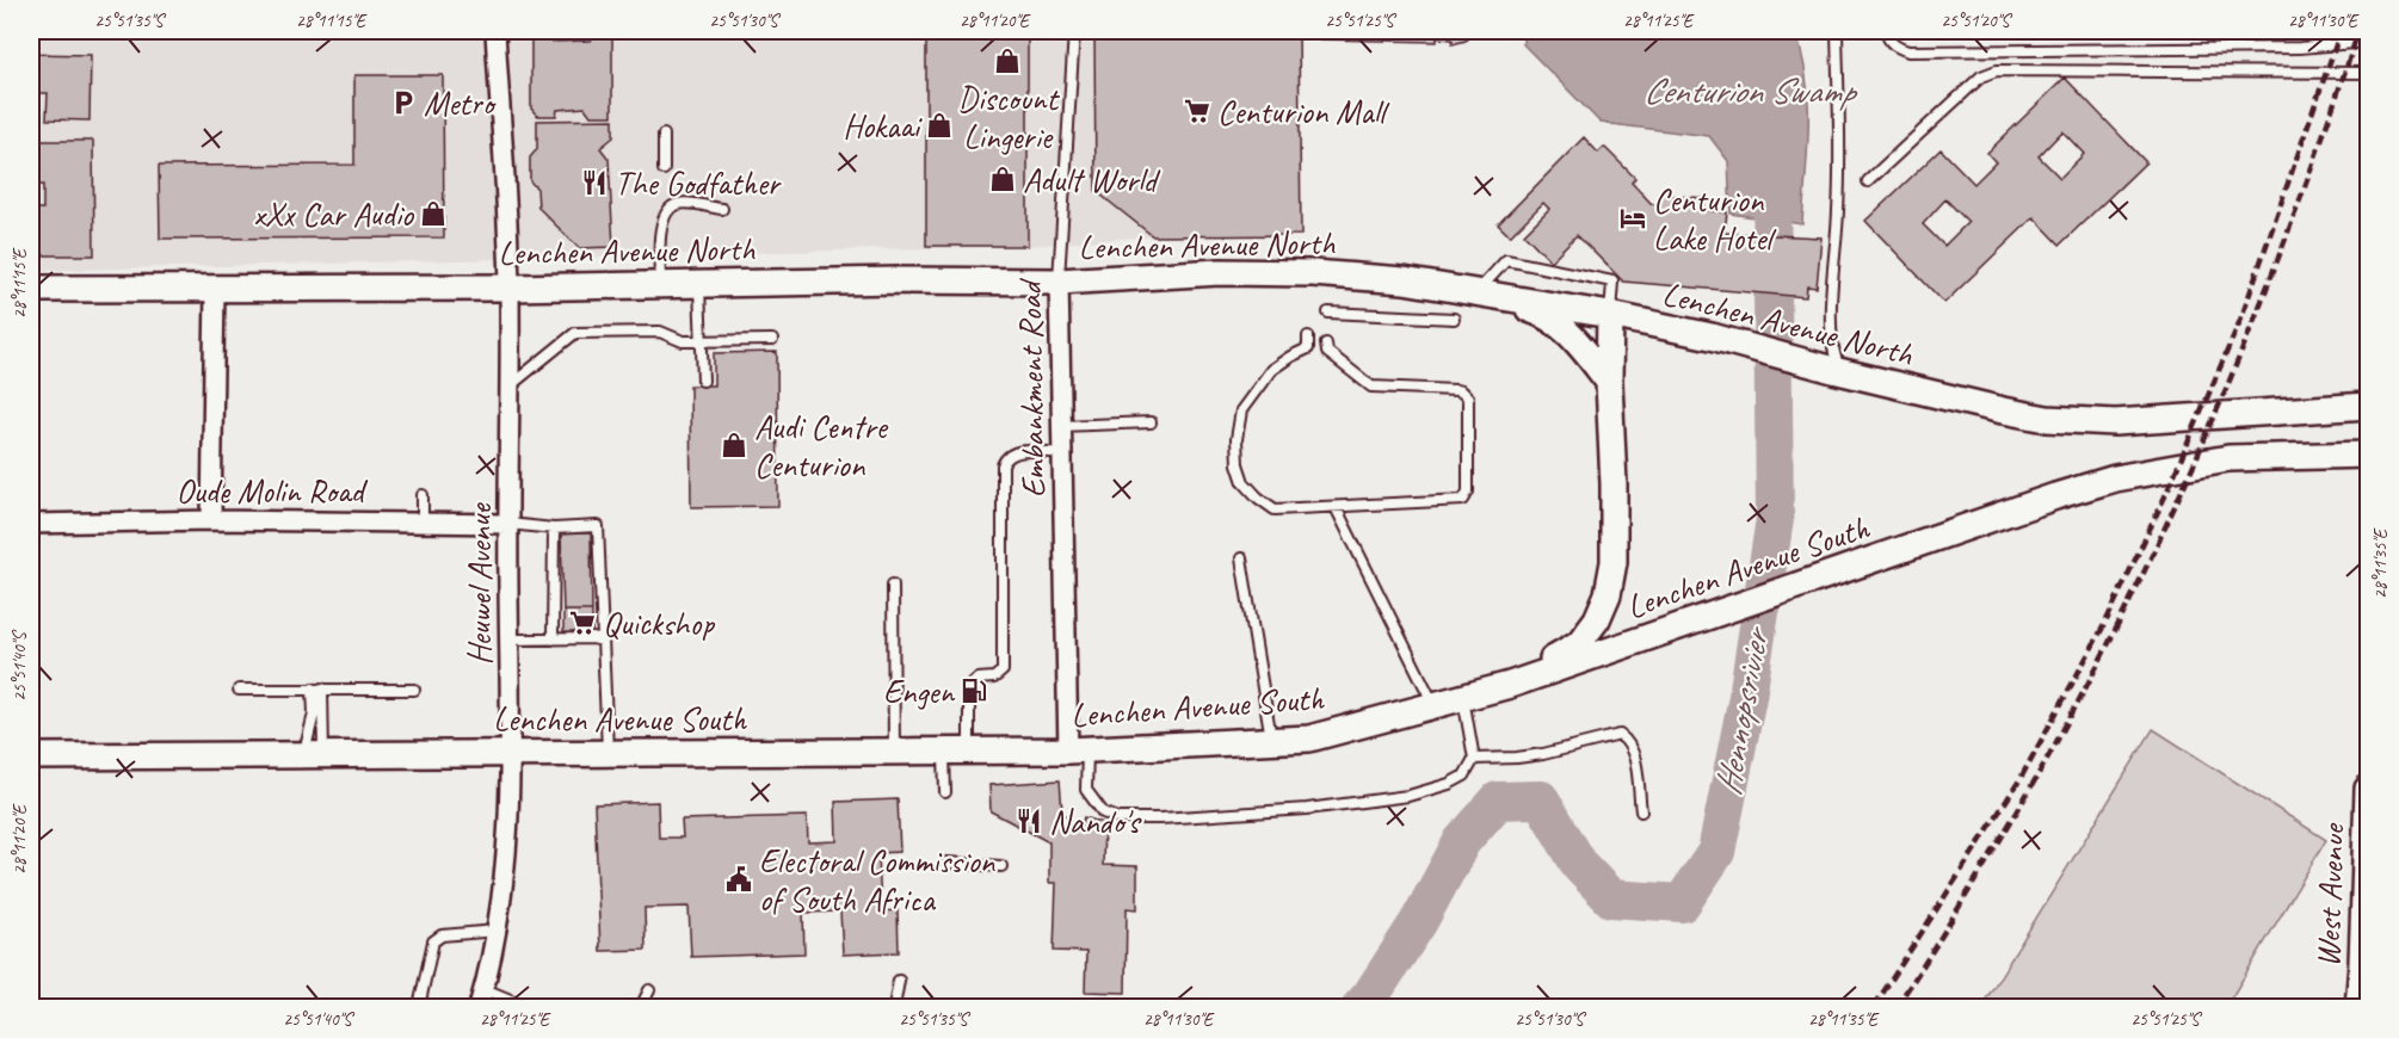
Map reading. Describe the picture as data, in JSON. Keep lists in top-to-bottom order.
{
  "streets": {
    "main road": ["Lenchen Avenue North", "Lenchen Avenue South", "West Avenue"],
    "street": ["Embankment Road", "Oude Molin Road", "Heuwel Avenue"]
  },
  "crossings": [
    ["Lenchen Avenue North", "Embankment Road"],
    ["Lenchen Avenue North", "Heuwel Avenue"],
    ["Embankment Road", "Lenchen Avenue South"],
    ["Oude Molin Road", "Heuwel Avenue"],
    ["Lenchen Avenue South", "Heuwel Avenue"]
  ],
  "water": ["Centurion Swamp", "Hennopsrivier"],
  "places": {
    "shop": [
      "Discount Lingerie",
      "Hokaai",
      "Adult World",
      "xXx Car Audio",
      "Audi Centre Centurion"
    ],
    "parking": ["Metro"],
    "supermarket": ["Centurion Mall", "Quickshop"],
    "restaurant": ["The Godfather", "Nando's"],
    "hotel": ["Centurion Lake Hotel"],
    "fuel station": ["Engen"],
    "public building": ["Electoral Commission of South Africa"]
  },
  "coordinates": [
    "25°51'35\"S",
    "28°11'15\"E",
    "25°51'30\"S",
    "28°11'20\"E",
    "25°51'25\"S",
    "28°11'25\"E",
    "25°51'20\"S",
    "28°11'30\"E",
    "28°11'35\"E",
    "25°51'40\"S"
  ]
}
